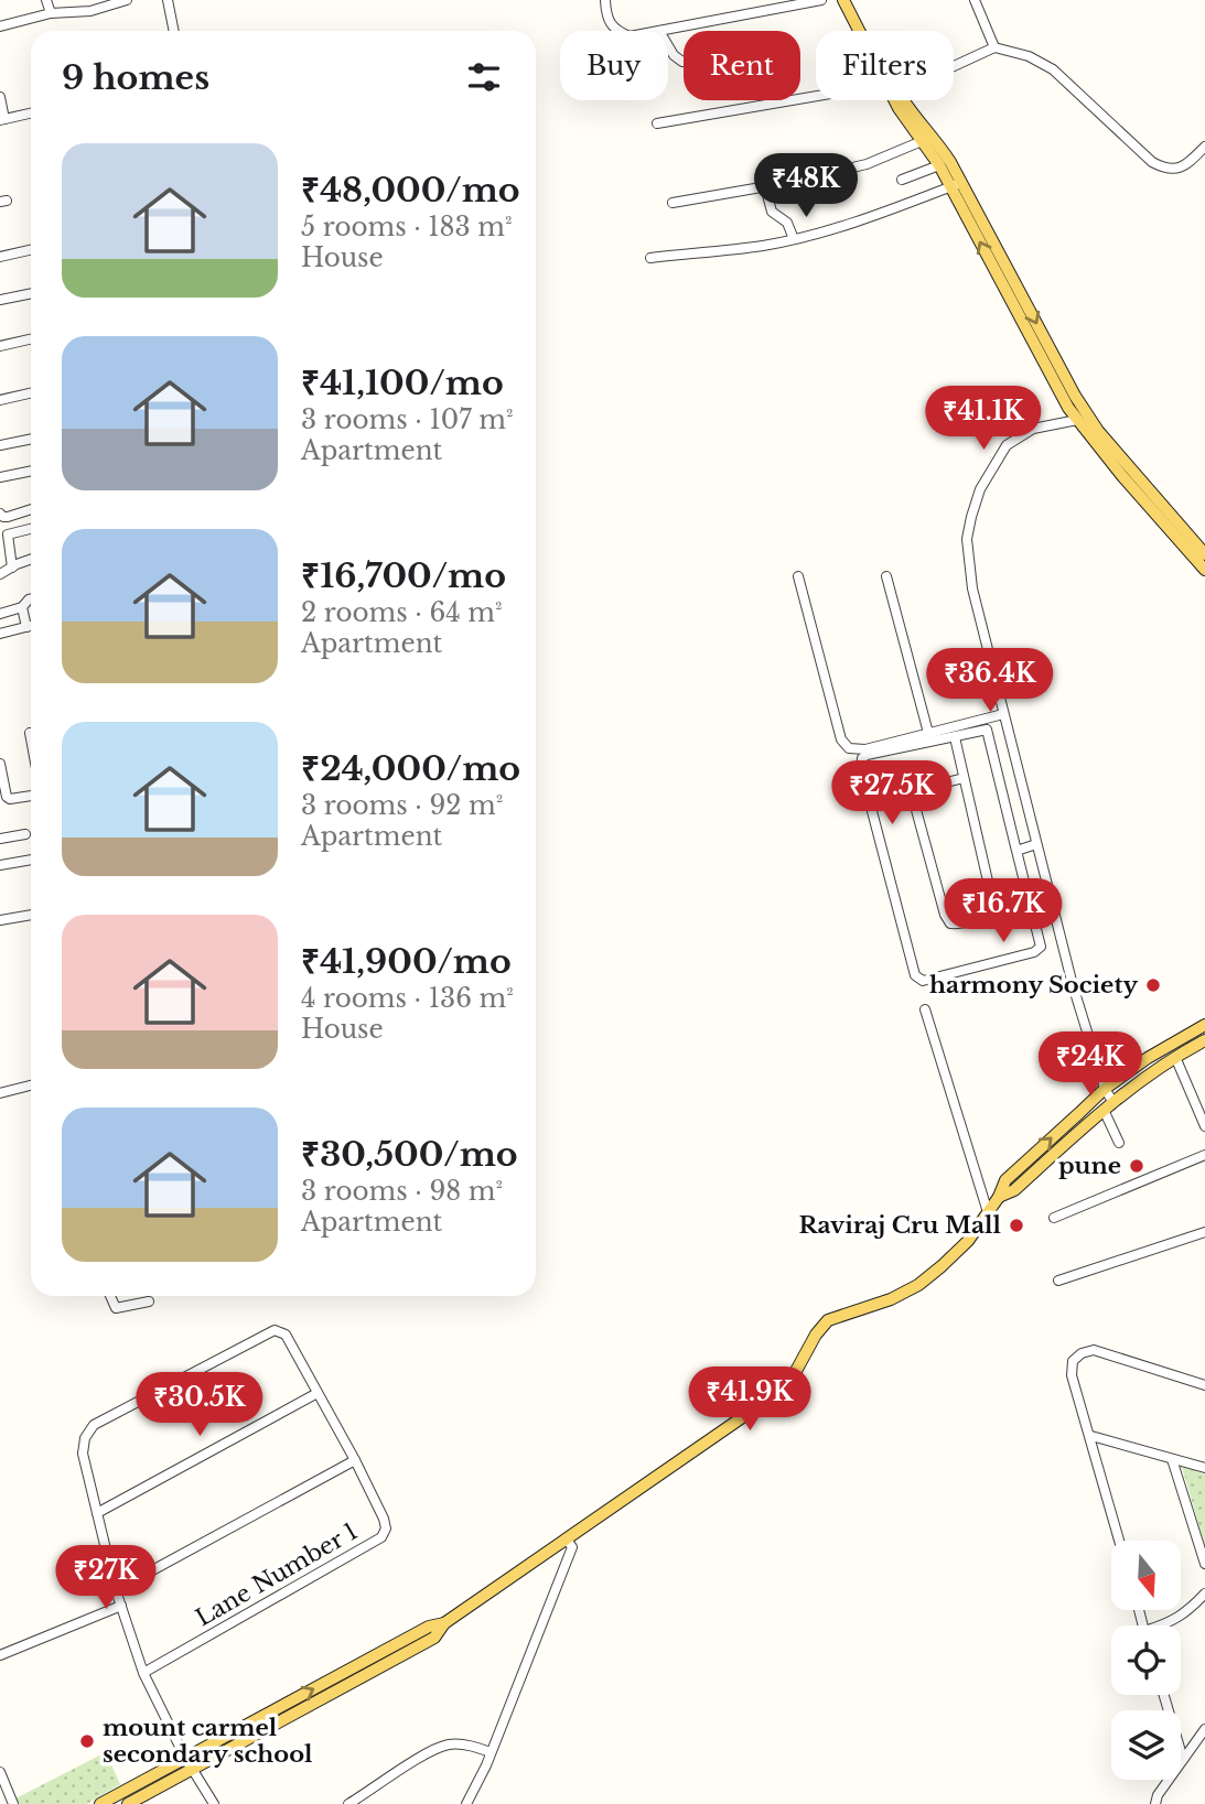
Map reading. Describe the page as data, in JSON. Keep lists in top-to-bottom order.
{
  "streets": {
    "street": ["Lane Number 1"]
  },
  "places": [
    "harmony Society",
    "pune",
    "Raviraj Cru Mall",
    "mount carmel secondary school"
  ],
  "north": "bottom",
  "page": {
    "chip": ["Buy", "Rent", "Filters"],
    "heading": "9 homes",
    "list": [
      {
        "name": "₹48,000/mo",
        "note": "5 rooms · 183 m² · House"
      },
      {
        "name": "₹41,100/mo",
        "note": "3 rooms · 107 m² · Apartment"
      },
      {
        "name": "₹16,700/mo",
        "note": "2 rooms · 64 m² · Apartment"
      },
      {
        "name": "₹24,000/mo",
        "note": "3 rooms · 92 m² · Apartment"
      },
      {
        "name": "₹41,900/mo",
        "note": "4 rooms · 136 m² · House"
      },
      {
        "name": "₹30,500/mo",
        "note": "3 rooms · 98 m² · Apartment"
      }
    ],
    "price": [
      "₹48K",
      "₹41.1K",
      "₹36.4K",
      "₹27.5K",
      "₹16.7K",
      "₹24K",
      "₹41.9K",
      "₹30.5K",
      "₹27K"
    ]
  }
}
